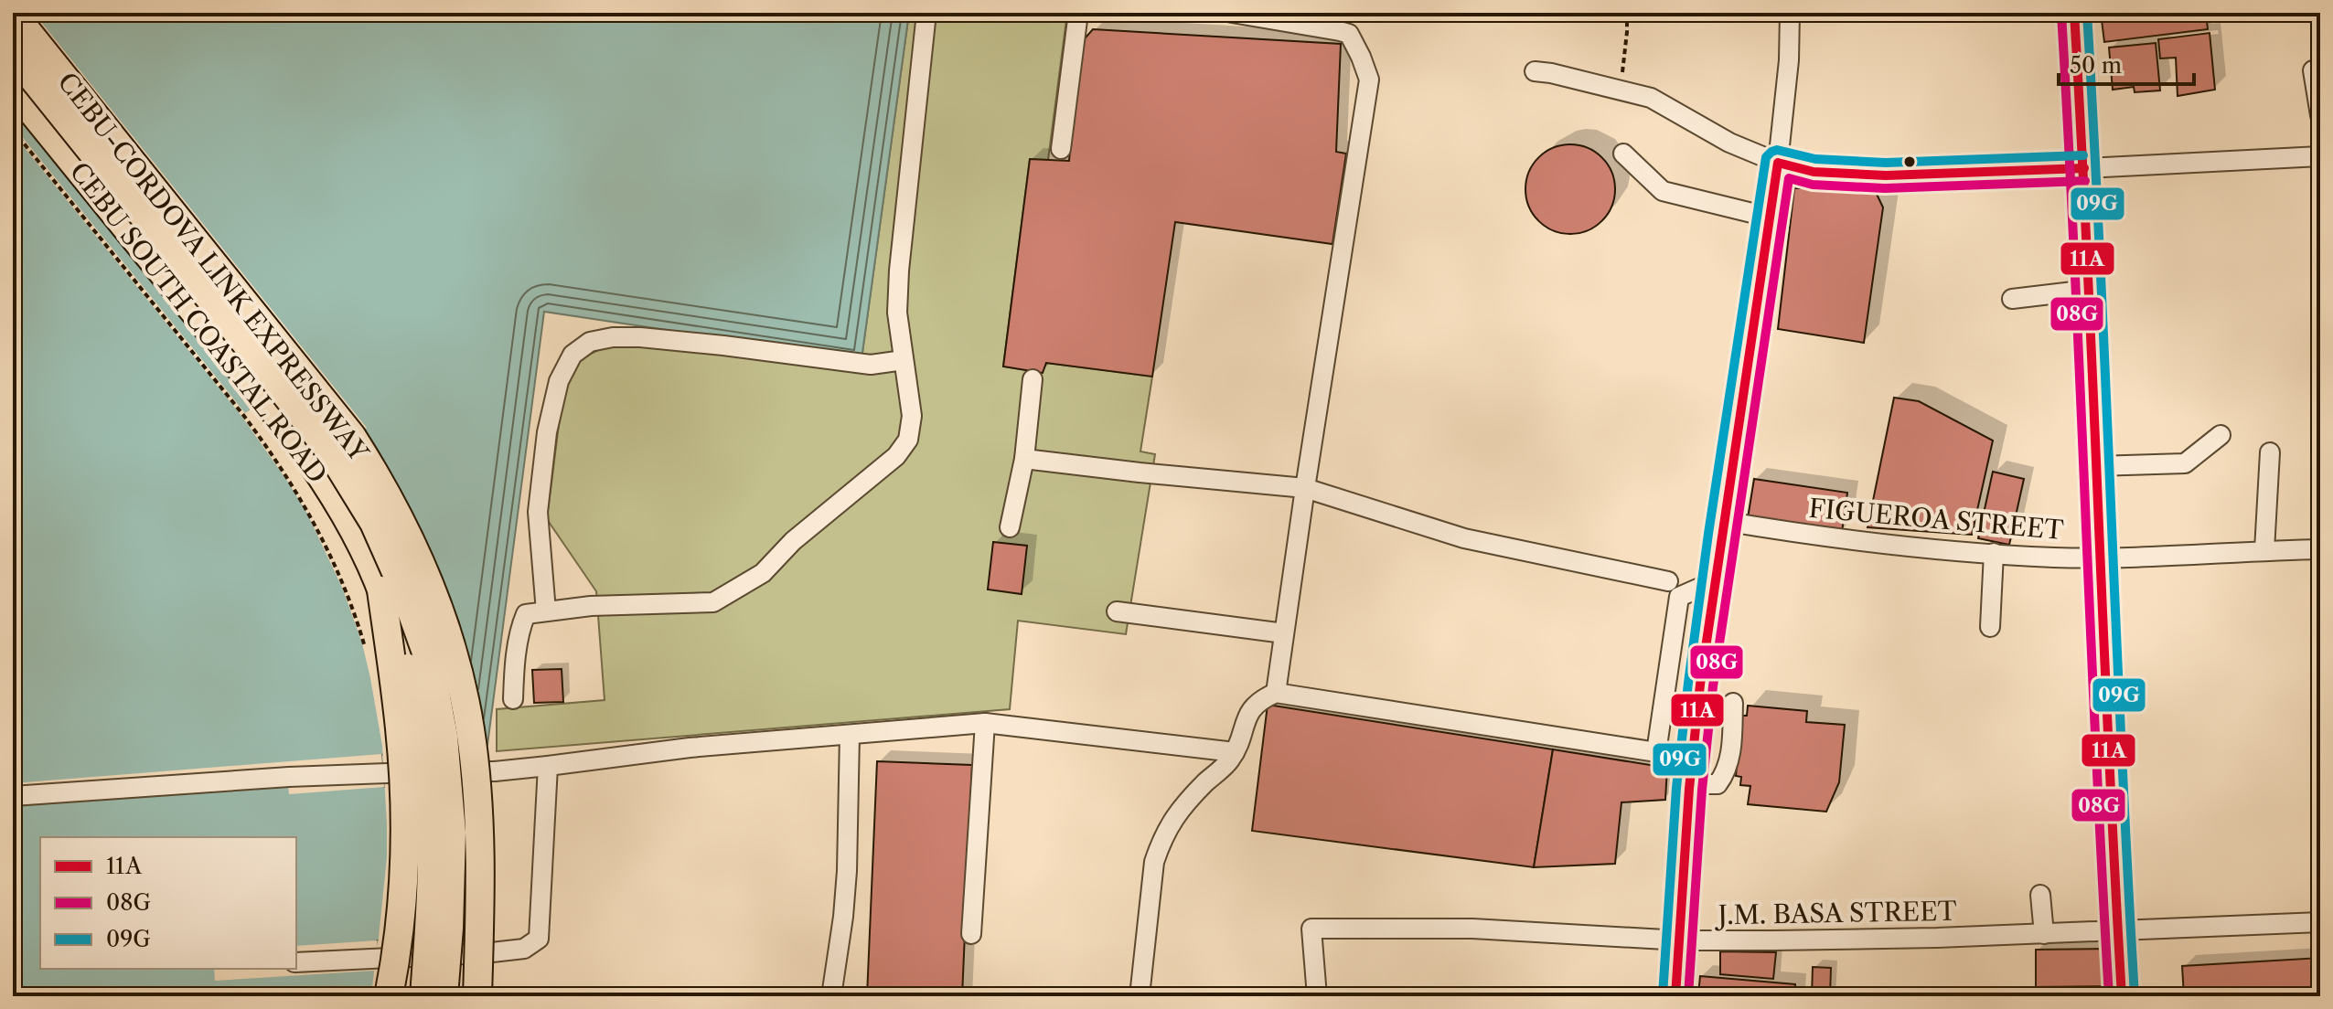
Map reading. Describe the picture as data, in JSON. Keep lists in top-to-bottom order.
{
  "streets": {
    "highway": ["CEBU-CORDOVA LINK EXPRESSWAY", "CEBU SOUTH COASTAL ROAD"],
    "street": ["FIGUEROA STREET", "J.M. BASA STREET"]
  },
  "lines": ["transit line 11A", "transit line 09G", "transit line 08G"],
  "legend": ["11A", "08G", "09G"],
  "scale_bar": "50 m"
}
